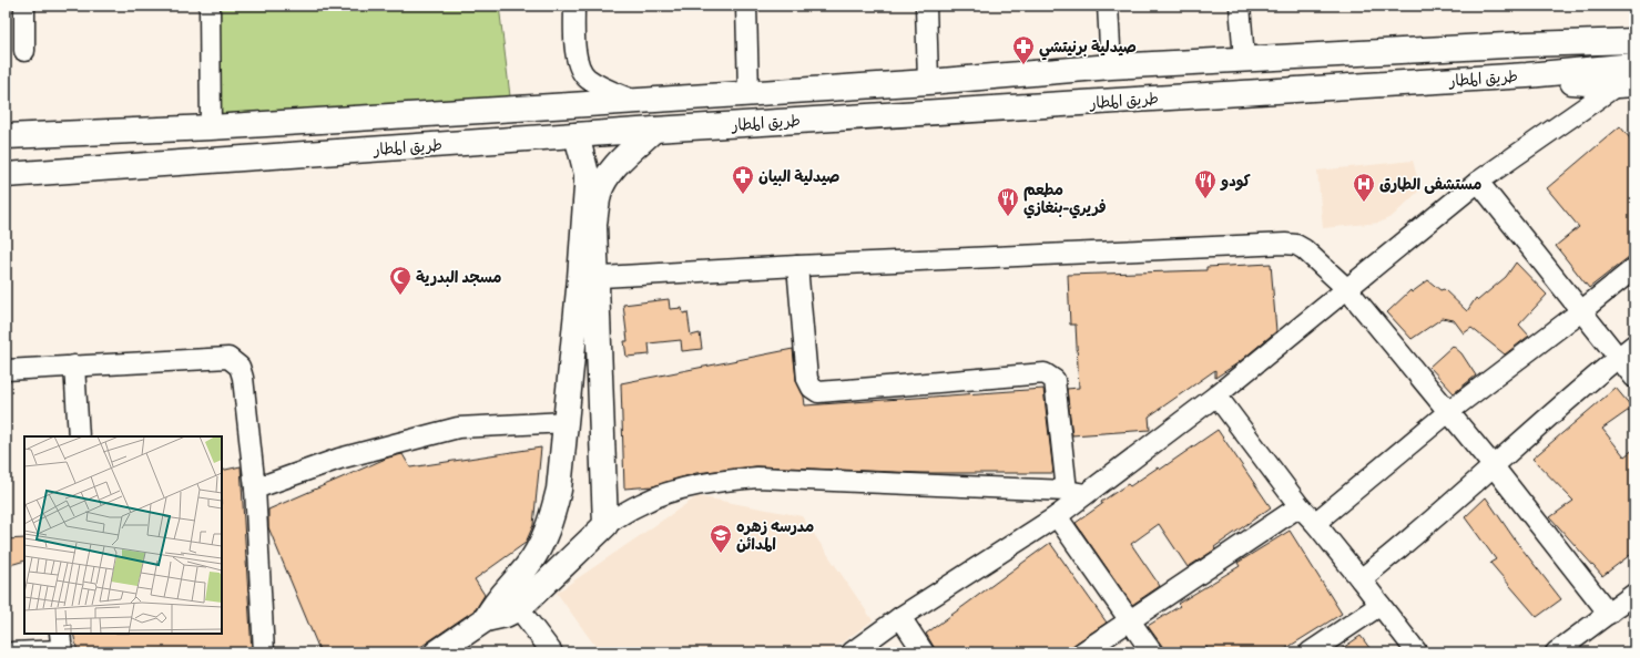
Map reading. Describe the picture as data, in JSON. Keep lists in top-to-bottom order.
{
  "streets": {
    "main road": ["طريق المطار"]
  },
  "places": {
    "pharmacy": ["صيدلية برنيتشي", "صيدلية البيان"],
    "restaurant": ["كودو", "مطعم فريري-بنغازي"],
    "hospital": ["مستشفى الطارق"],
    "mosque": ["مسجد البدرية"],
    "school or university": ["مدرسه زهره المدائن"]
  }
}
